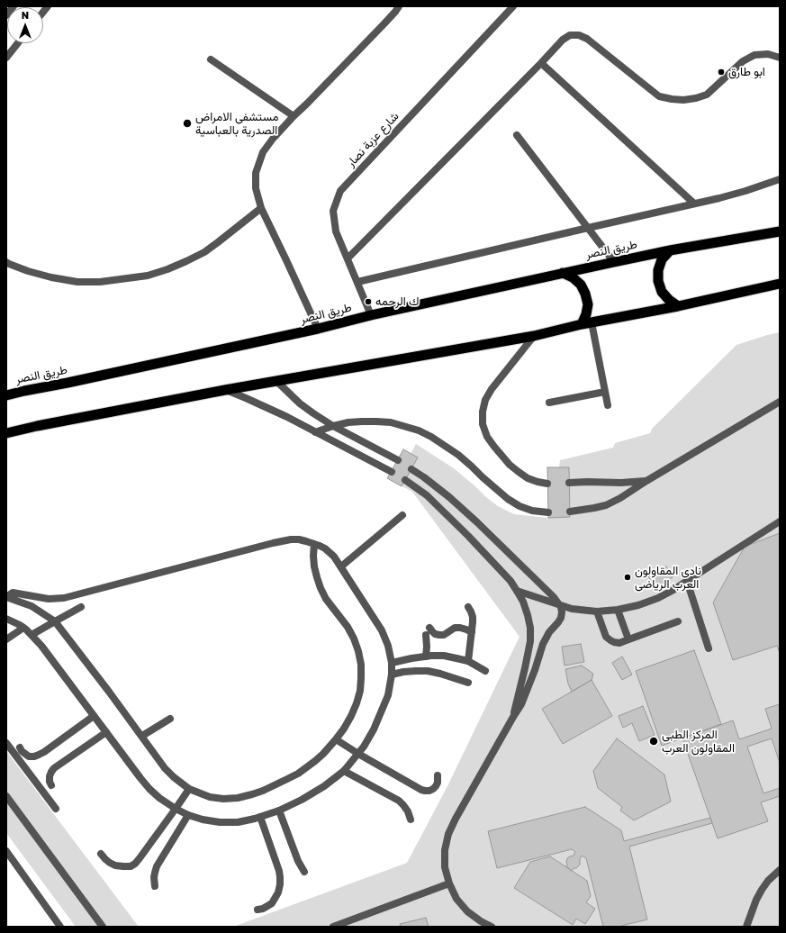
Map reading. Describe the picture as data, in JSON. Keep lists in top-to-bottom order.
{
  "streets": {
    "highway": ["طريق النصر"],
    "street": ["شارع عزبة نصار"]
  },
  "crossings": [
    ["شارع عزبة نصار", "طريق النصر"]
  ],
  "places": [
    "ابو طارق",
    "مستشفى الامراض الصدرية بالعباسية",
    "ك الرحمه",
    "نادى المقاولون العرب الرياضى",
    "المركز الطبى المقاولون العرب"
  ],
  "north": "top"
}
